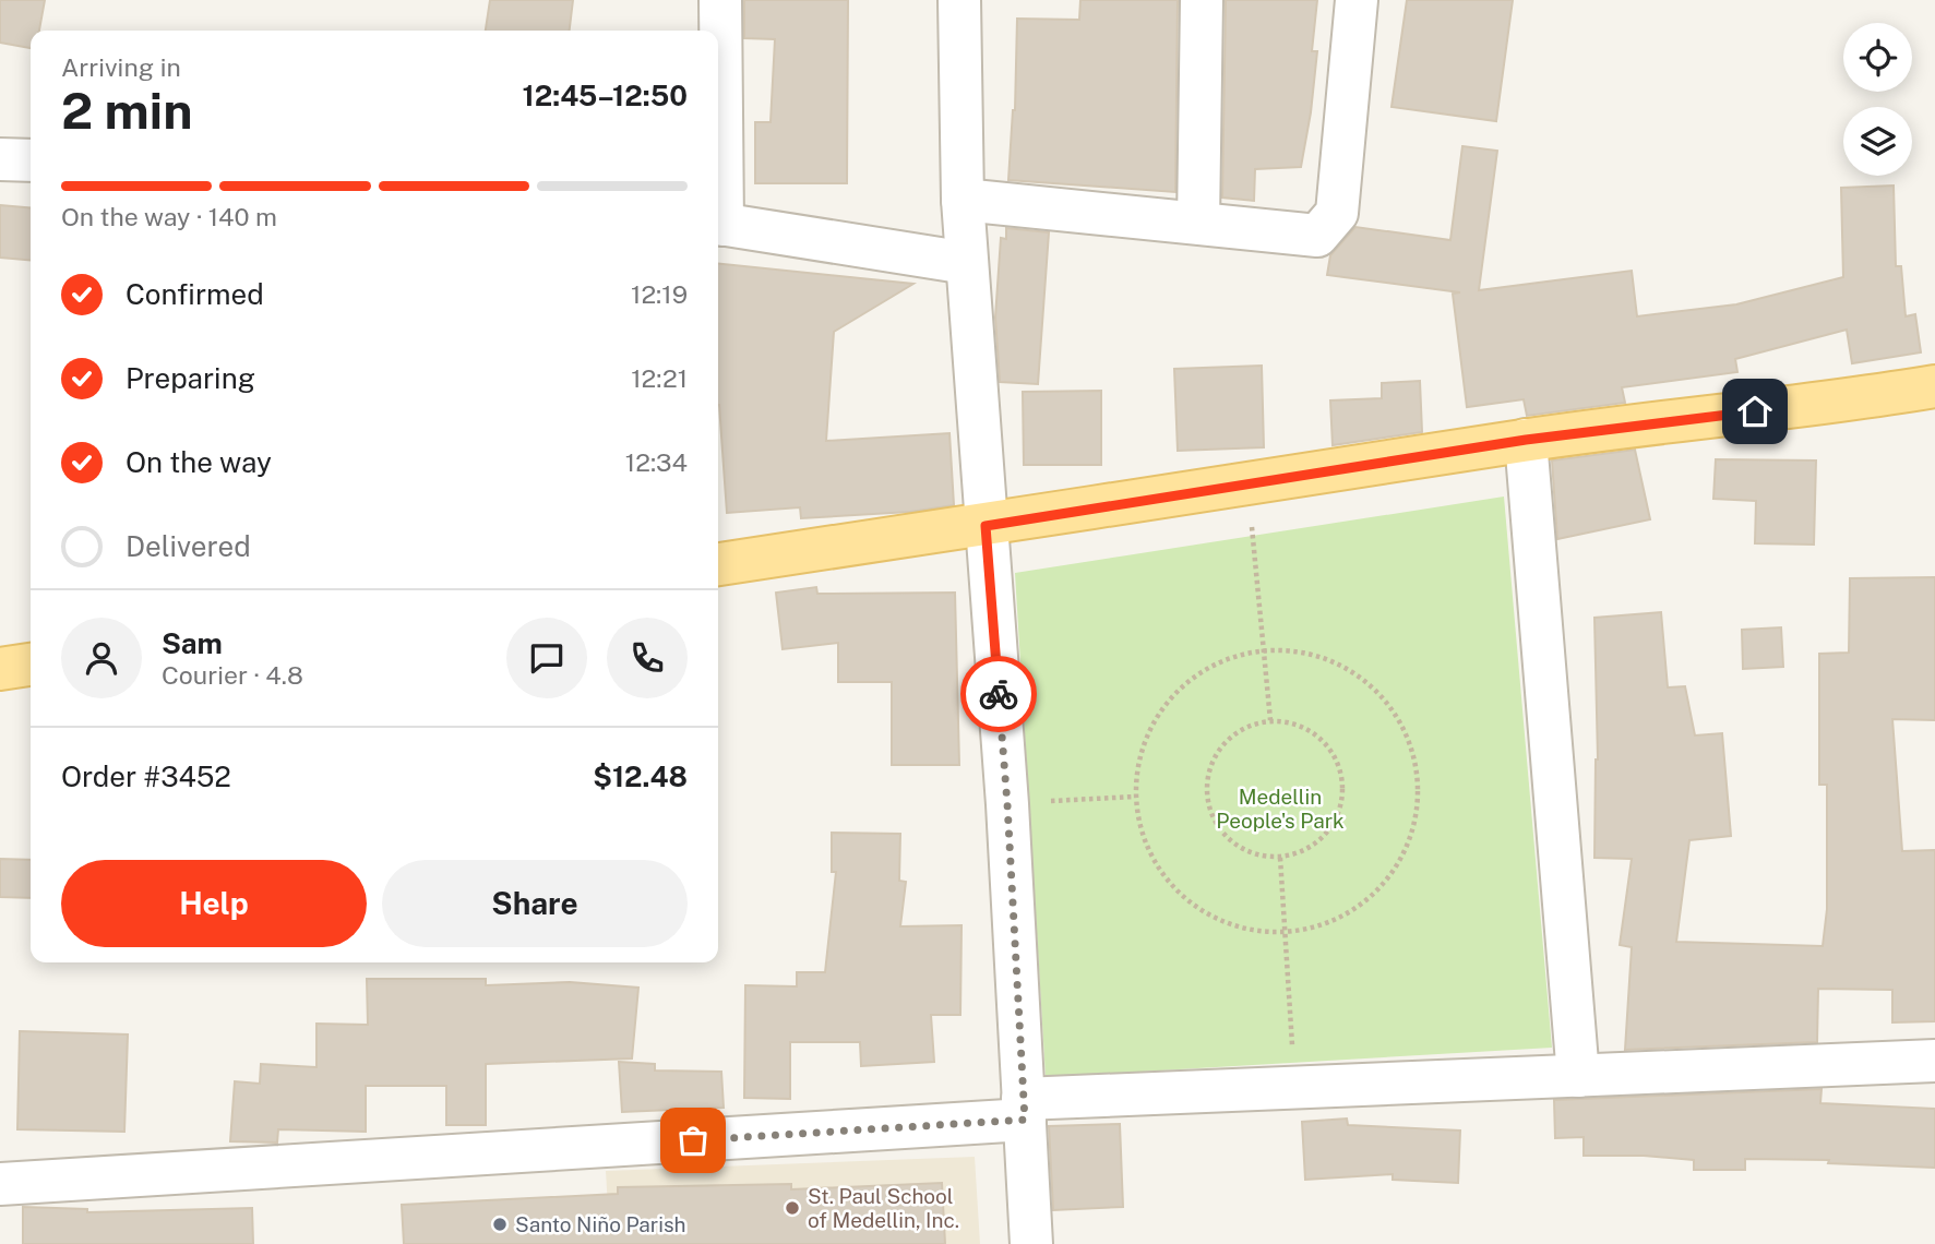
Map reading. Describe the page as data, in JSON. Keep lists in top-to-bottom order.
{
  "parks": ["Medellin People's Park"],
  "places": ["St. Paul School of Medellin, Inc.", "Santo Niño Parish"],
  "page": {
    "heading": ["2 min", "Arriving in", "12:45–12:50"],
    "panel": [
      "Sam",
      "Courier · 4.8",
      "Order #3452",
      "$12.48"
    ],
    "bar": "On the way · 140 m",
    "list": [
      ["Confirmed", "12:19"],
      ["Preparing", "12:21"],
      ["On the way", "12:34"],
      "Delivered"
    ],
    "buttons": ["Help", "Share"]
  }
}
